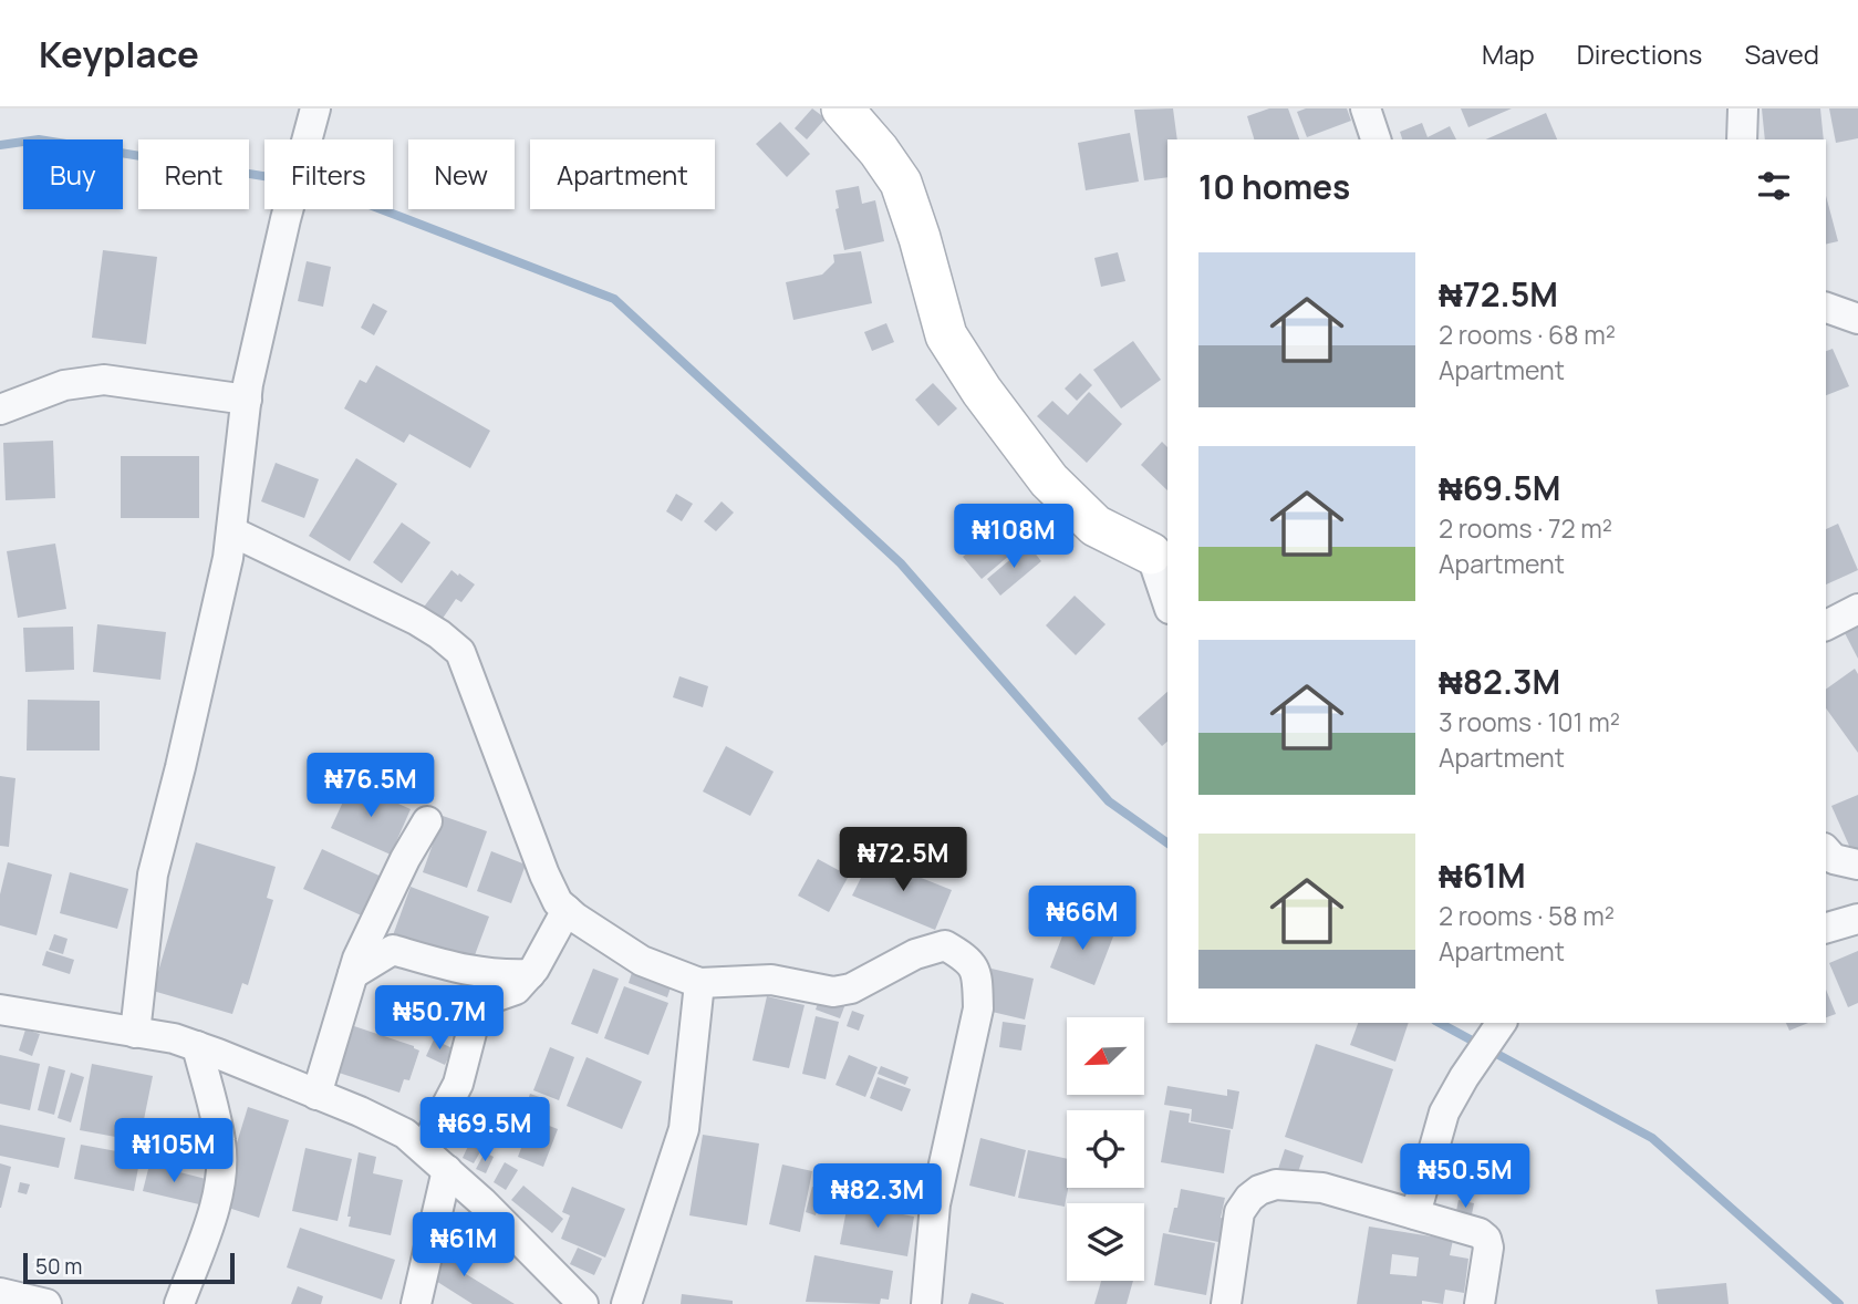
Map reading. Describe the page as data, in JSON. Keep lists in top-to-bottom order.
{
  "scale_bar": "50 m",
  "north": "bottom left",
  "page": {
    "header": "Keyplace",
    "nav": ["Map", "Directions", "Saved"],
    "chip": [
      "Buy",
      "Rent",
      "Filters",
      "New",
      "Apartment"
    ],
    "heading": "10 homes",
    "list": [
      {
        "name": "₦72.5M",
        "note": "2 rooms · 68 m² · Apartment"
      },
      {
        "name": "₦69.5M",
        "note": "2 rooms · 72 m² · Apartment"
      },
      {
        "name": "₦82.3M",
        "note": "3 rooms · 101 m² · Apartment"
      },
      {
        "name": "₦61M",
        "note": "2 rooms · 58 m² · Apartment"
      }
    ],
    "price": [
      "₦108M",
      "₦76.5M",
      "₦72.5M",
      "₦66M",
      "₦50.7M",
      "₦69.5M",
      "₦105M",
      "₦50.5M",
      "₦82.3M",
      "₦61M"
    ],
    "scale": "50 m"
  }
}
